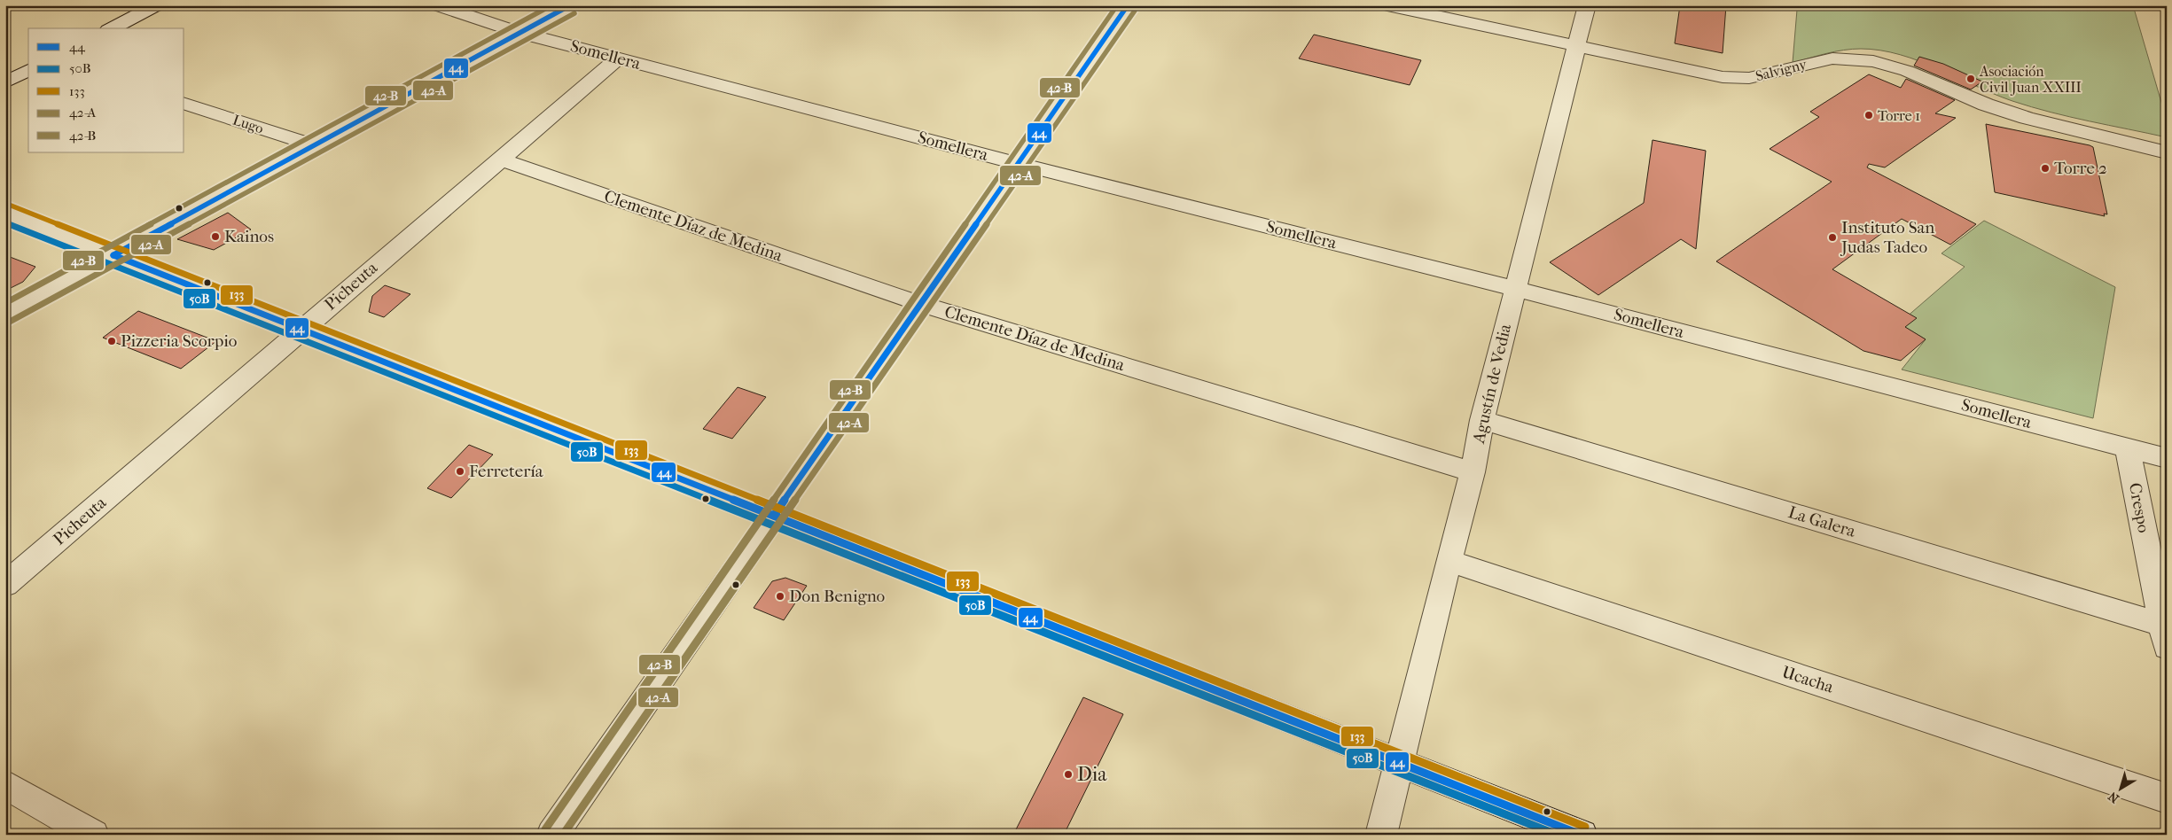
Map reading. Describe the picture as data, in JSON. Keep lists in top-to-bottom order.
{
  "streets": {
    "street": [
      "Somellera",
      "Salvigny",
      "Lugo",
      "Clemente Díaz de Medina",
      "Picheuta",
      "Agustín de Vedia",
      "Crespo",
      "La Galera",
      "Ucacha"
    ]
  },
  "crossings": [
    ["Somellera", "Picheuta"],
    ["Somellera", "Agustín de Vedia"],
    ["Somellera", "Crespo"],
    ["Salvigny", "Agustín de Vedia"],
    ["Clemente Díaz de Medina", "Picheuta"],
    ["Clemente Díaz de Medina", "Agustín de Vedia"],
    ["Agustín de Vedia", "La Galera"],
    ["Agustín de Vedia", "Ucacha"],
    ["Crespo", "La Galera"]
  ],
  "places": [
    "Asociación Civil Juan XXIII",
    "Torre 1",
    "Torre 2",
    "Kainos",
    "Instituto San Judas Tadeo",
    "Pizzeria Scorpio",
    "Ferretería",
    "Don Benigno",
    "Dia"
  ],
  "lines": [
    "transit line 44",
    "transit line 42-B",
    "transit line 42-A",
    "transit line 133",
    "transit line 50B"
  ],
  "legend": [
    "44",
    "50B",
    "133",
    "42-A",
    "42-B"
  ],
  "north": "bottom left"
}
